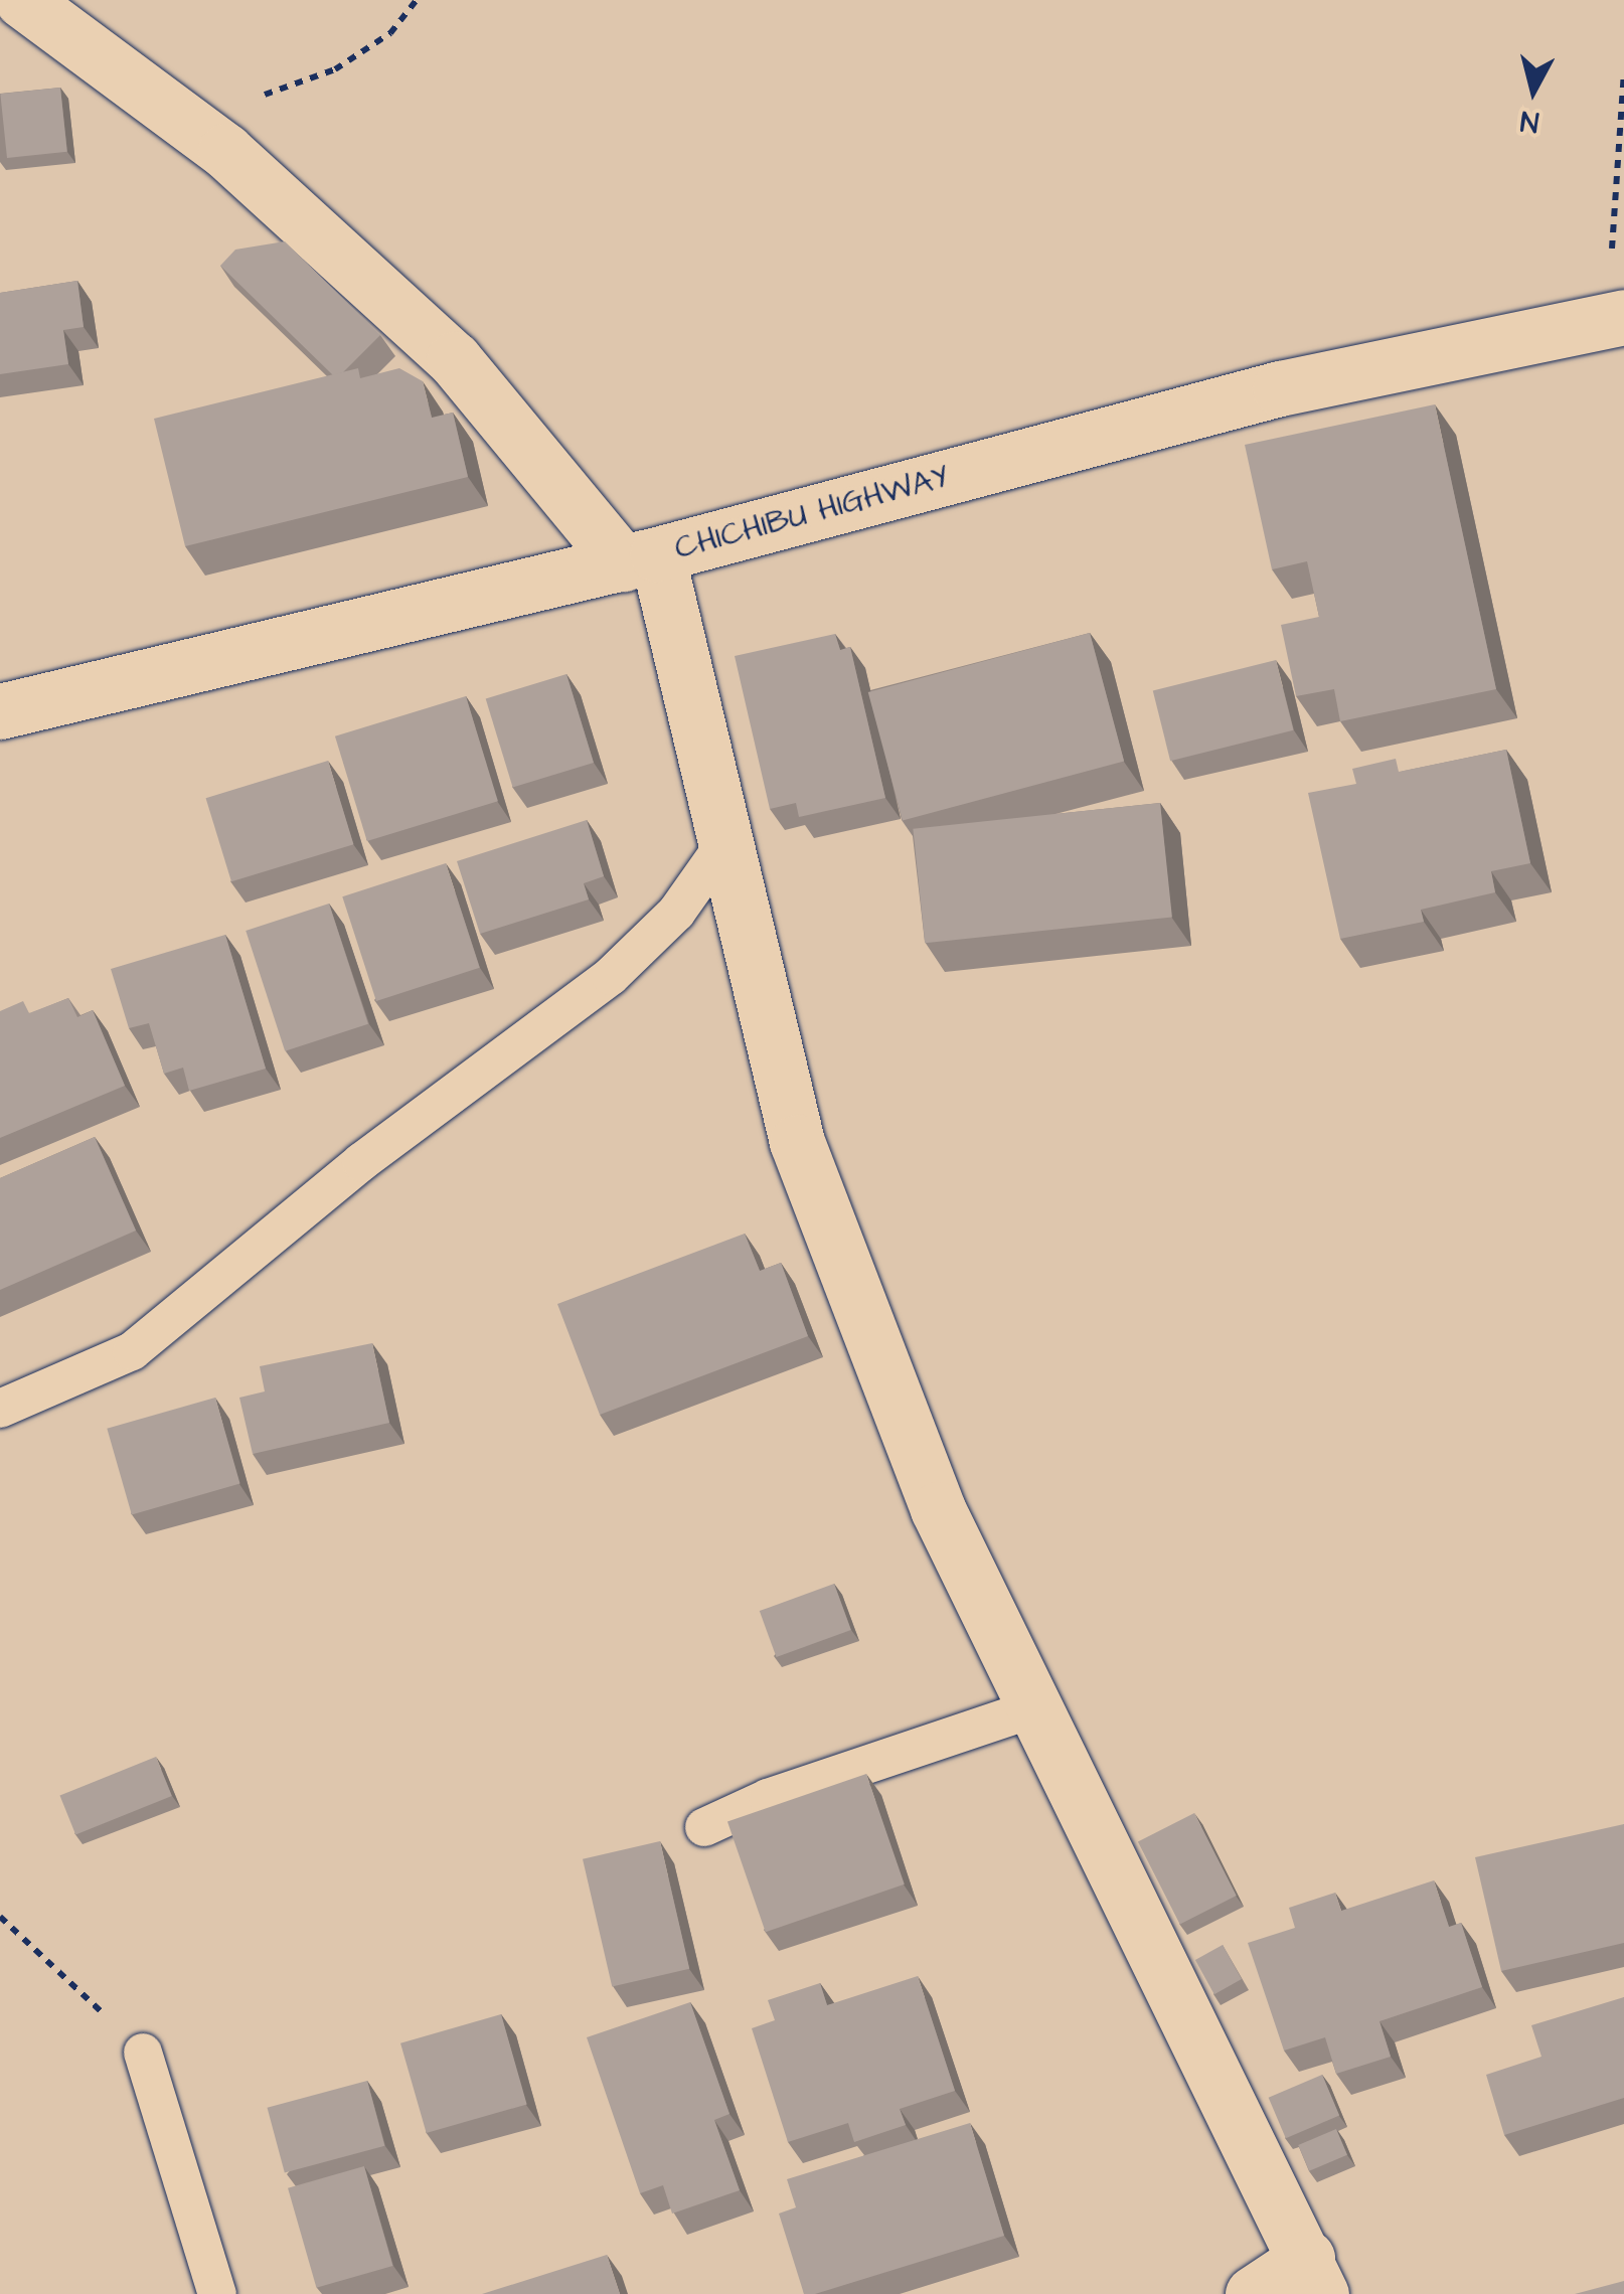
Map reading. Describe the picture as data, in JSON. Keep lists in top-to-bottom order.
{
  "streets": {
    "main road": ["CHICHIBU HIGHWAY"]
  },
  "north": "bottom"
}
